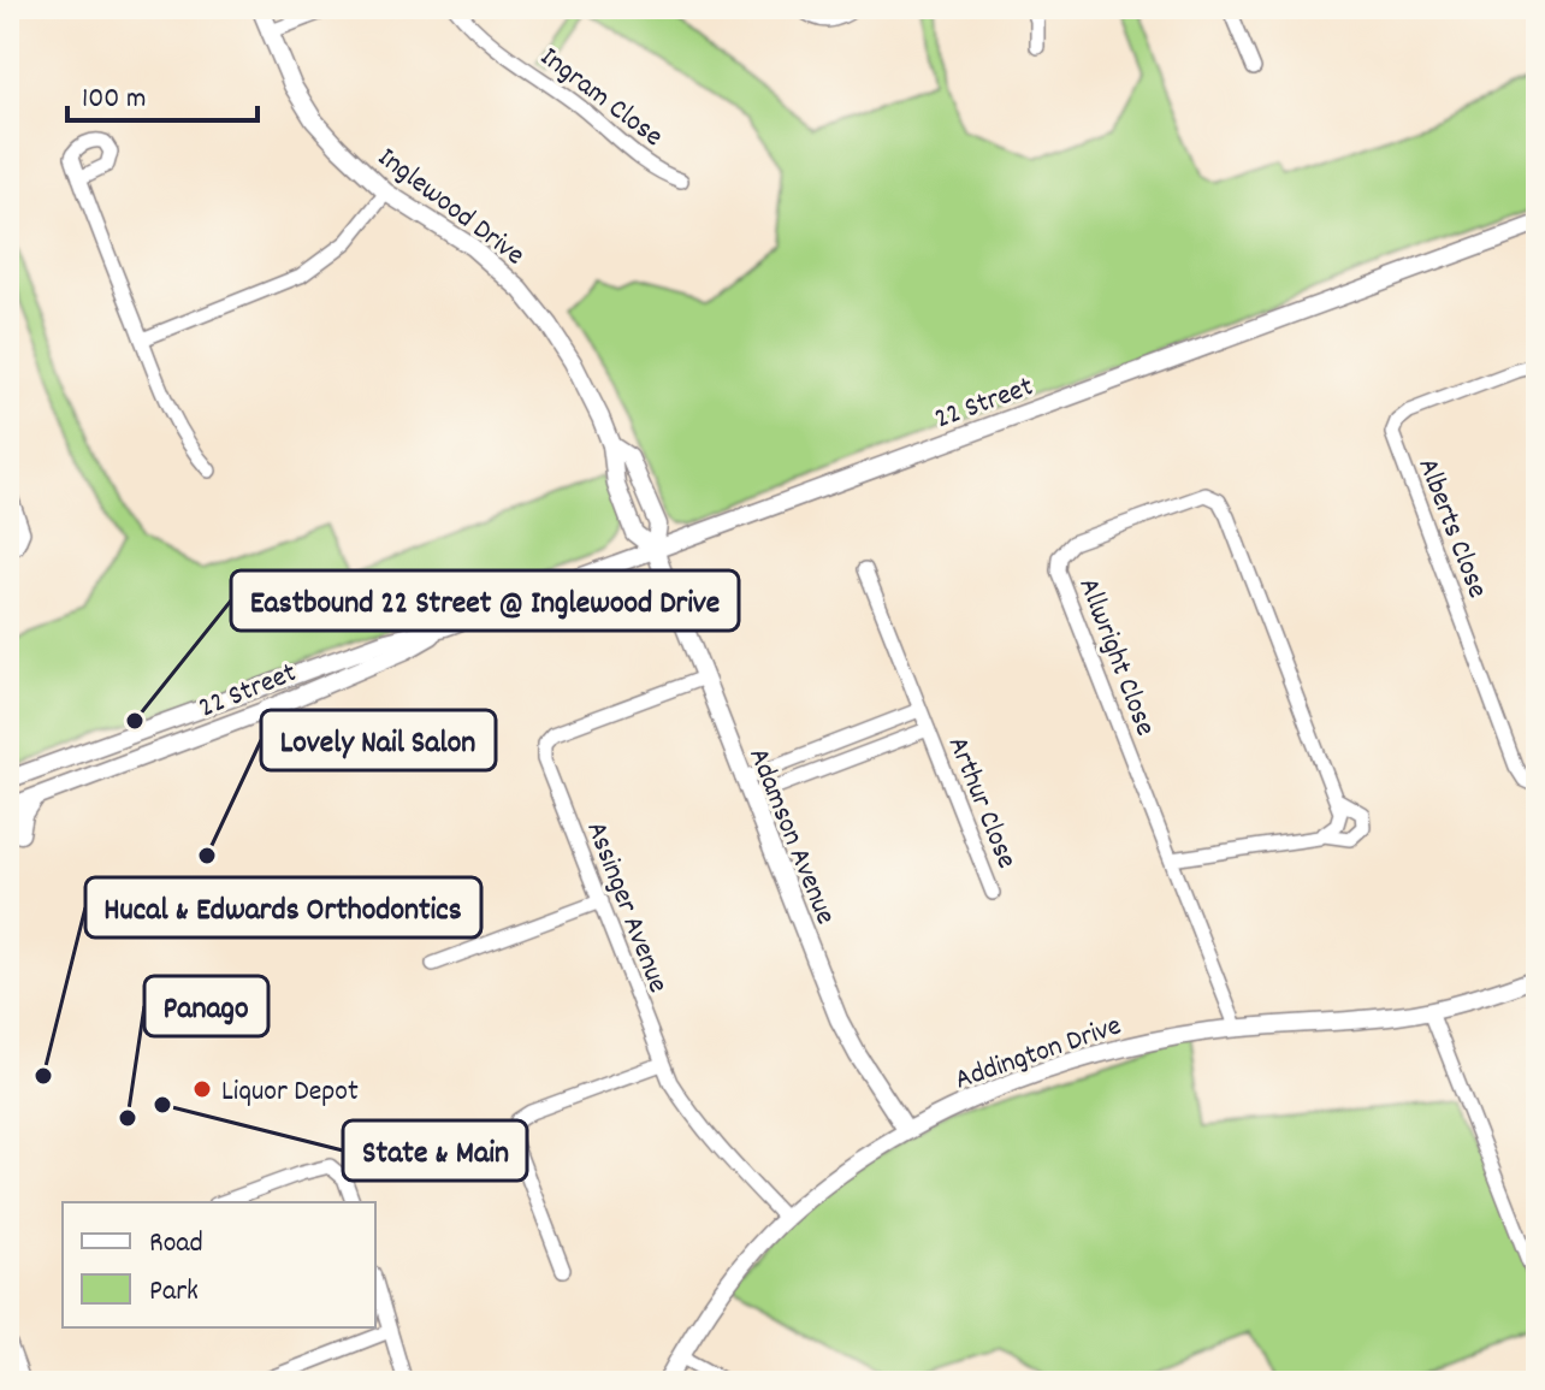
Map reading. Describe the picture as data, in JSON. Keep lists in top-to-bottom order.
{
  "streets": {
    "street": [
      "Ingram Close",
      "Inglewood Drive",
      "22 Street",
      "Alberts Close",
      "Allwright Close",
      "Arthur Close",
      "Adamson Avenue",
      "Assinger Avenue",
      "Addington Drive"
    ]
  },
  "crossings": [
    ["Inglewood Drive", "22 Street"],
    ["Inglewood Drive", "Adamson Avenue"],
    ["22 Street", "Adamson Avenue"],
    ["Allwright Close", "Addington Drive"],
    ["Arthur Close", "Adamson Avenue"],
    ["Adamson Avenue", "Assinger Avenue"],
    ["Adamson Avenue", "Addington Drive"],
    ["Assinger Avenue", "Addington Drive"]
  ],
  "places": [
    "Eastbound 22 Street @ Inglewood Drive",
    "Lovely Nail Salon",
    "Hucal & Edwards Orthodontics",
    "Liquor Depot",
    "State & Main",
    "Panago"
  ],
  "legend": ["Road", "Park"],
  "scale_bar": "100 m"
}
